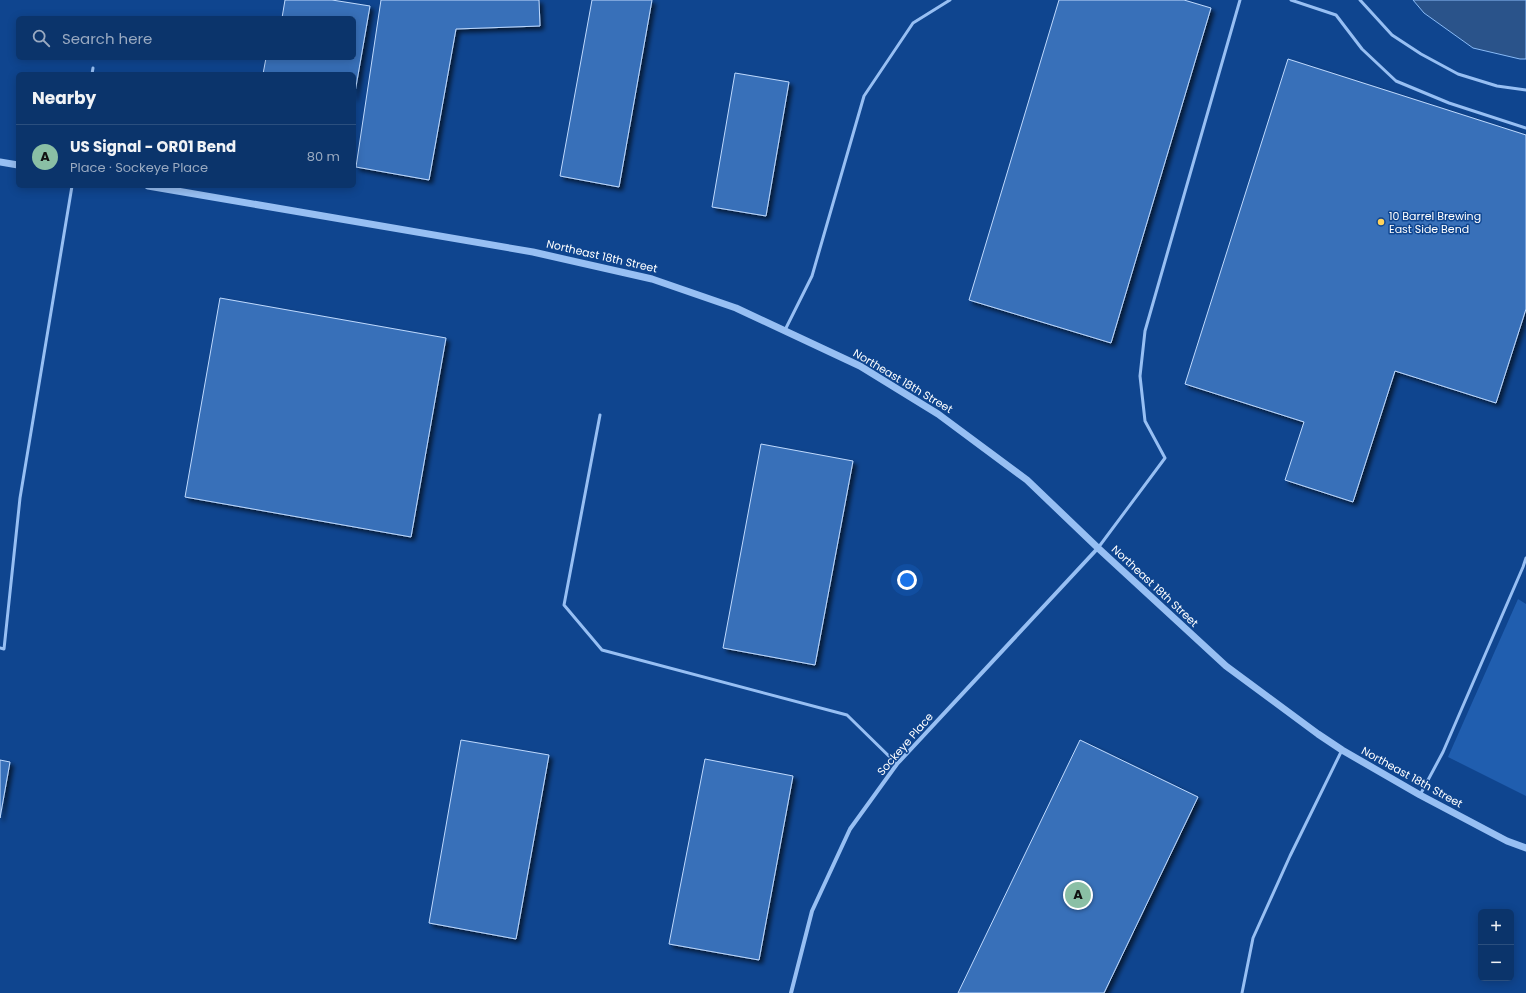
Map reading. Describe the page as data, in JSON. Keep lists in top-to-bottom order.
{
  "streets": {
    "street": ["Northeast 18th Street", "Sockeye Place"]
  },
  "crossings": [
    ["Northeast 18th Street", "Sockeye Place"]
  ],
  "places": ["10 Barrel Brewing East Side Bend"],
  "page": {
    "search": "Search here",
    "heading": "Nearby",
    "list": [
      {
        "mark": "A",
        "name": "US Signal - OR01 Bend",
        "note": "Place · Sockeye Place",
        "value": "80 m"
      }
    ],
    "pins": "A",
    "map_buttons": ["+", "−"]
  }
}
